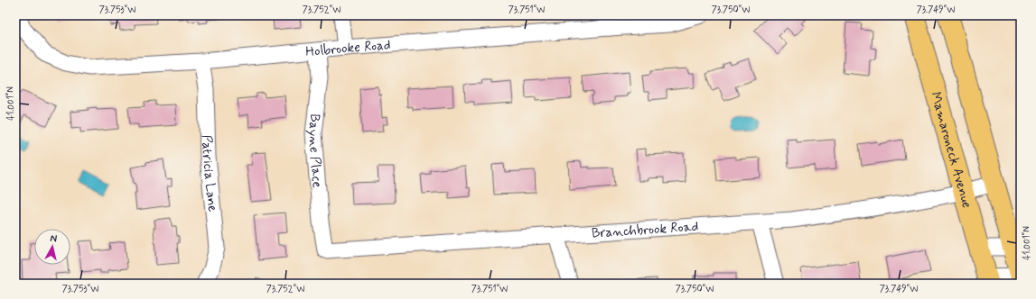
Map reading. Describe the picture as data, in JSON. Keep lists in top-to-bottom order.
{
  "streets": {
    "main road": ["Mamaroneck Avenue"],
    "street": [
      "Holbrooke Road",
      "Bayne Place",
      "Patricia Lane",
      "Branchbrook Road"
    ]
  },
  "crossings": [
    ["Holbrooke Road", "Bayne Place"],
    ["Holbrooke Road", "Patricia Lane"],
    ["Mamaroneck Avenue", "Branchbrook Road"],
    ["Bayne Place", "Branchbrook Road"]
  ],
  "north": "top",
  "coordinates": [
    "73.753°W",
    "73.752°W",
    "73.751°W",
    "73.750°W",
    "73.749°W",
    "41.001°N"
  ]
}
